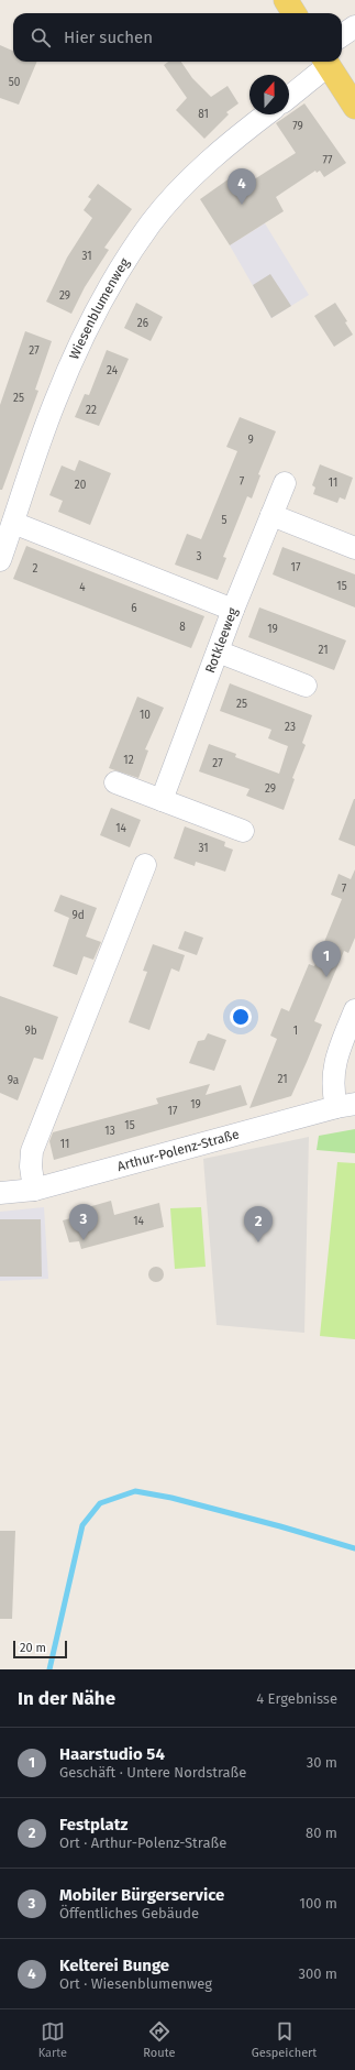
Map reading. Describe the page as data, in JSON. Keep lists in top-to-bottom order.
{
  "streets": {
    "street": ["Wiesenblumenweg", "Rotkleeweg", "Arthur-Polenz-Straße"]
  },
  "house_numbers": [
    "50",
    "81",
    "79",
    "77",
    "31",
    "29",
    "26",
    "27",
    "24",
    "25",
    "22",
    "9",
    "7",
    "11",
    "20",
    "5",
    "3",
    "17",
    "2",
    "15",
    "4",
    "6",
    "8",
    "19",
    "21",
    "25",
    "10",
    "23",
    "12",
    "27",
    "29",
    "14",
    "31",
    "7",
    "9d",
    "9b",
    "1",
    "21",
    "9a",
    "19",
    "17",
    "15",
    "13",
    "11",
    "14"
  ],
  "scale_bar": "20 m",
  "north": "top",
  "page": {
    "search": "Hier suchen",
    "pins": [
      "4",
      "1",
      "3",
      "2"
    ],
    "scale": "20 m",
    "heading": ["In der Nähe", "4 Ergebnisse"],
    "list": [
      {
        "mark": "1",
        "name": "Haarstudio 54",
        "note": "Geschäft · Untere Nordstraße",
        "value": "30 m"
      },
      {
        "mark": "2",
        "name": "Festplatz",
        "note": "Ort · Arthur-Polenz-Straße",
        "value": "80 m"
      },
      {
        "mark": "3",
        "name": "Mobiler Bürgerservice",
        "note": "Öffentliches Gebäude",
        "value": "100 m"
      },
      {
        "mark": "4",
        "name": "Kelterei Bunge",
        "note": "Ort · Wiesenblumenweg",
        "value": "300 m"
      }
    ],
    "nav": ["Karte", "Route", "Gespeichert"]
  }
}
